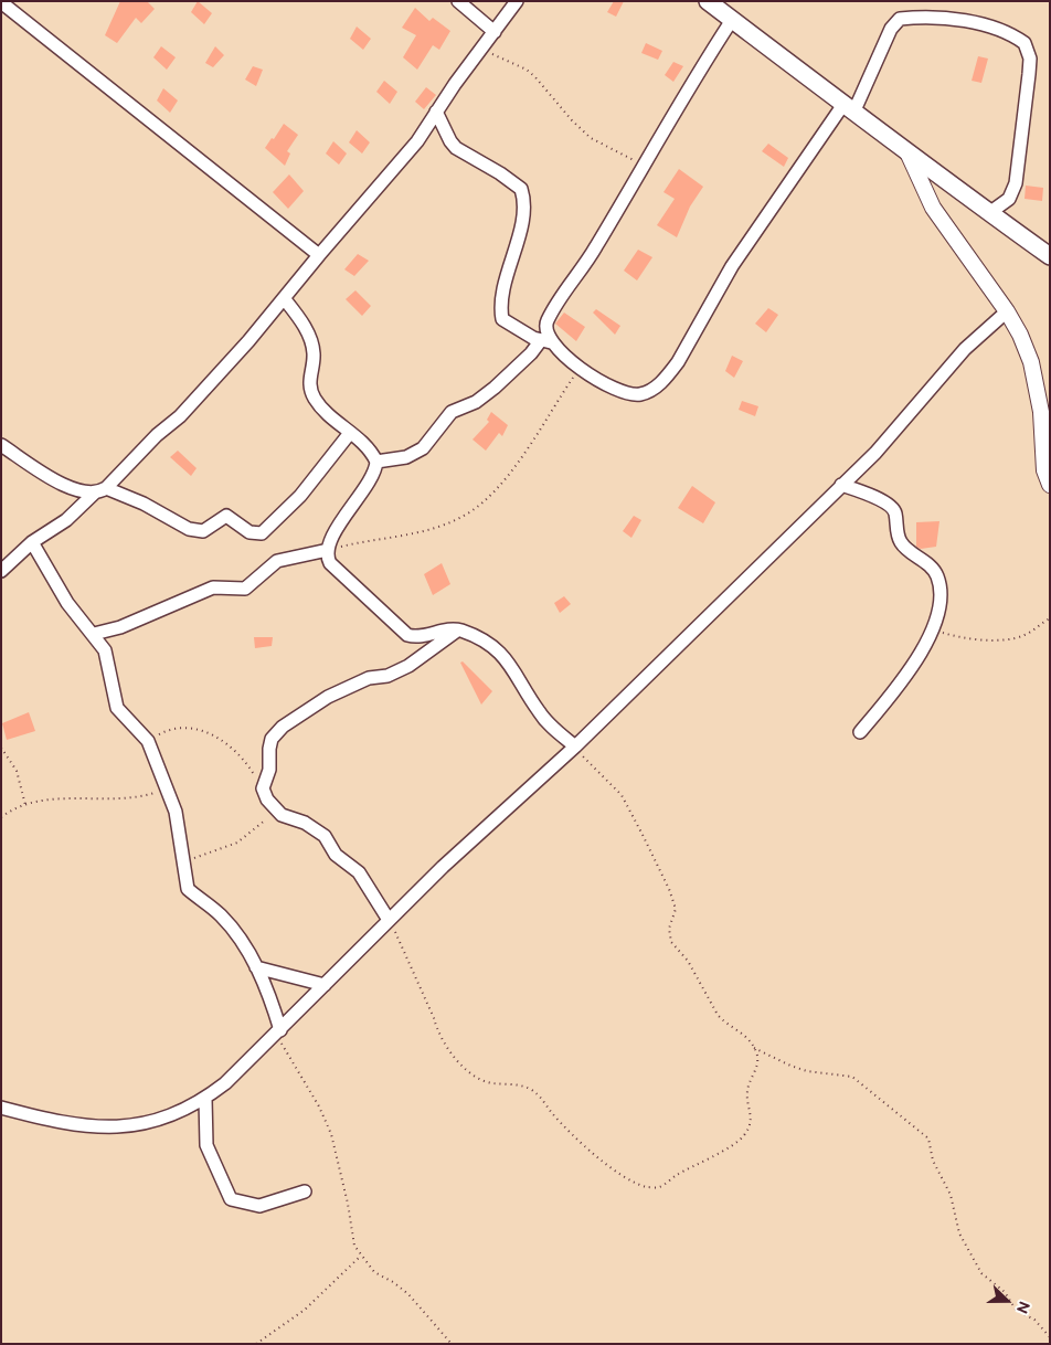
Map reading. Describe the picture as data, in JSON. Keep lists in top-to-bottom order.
{
  "north": "right"
}
